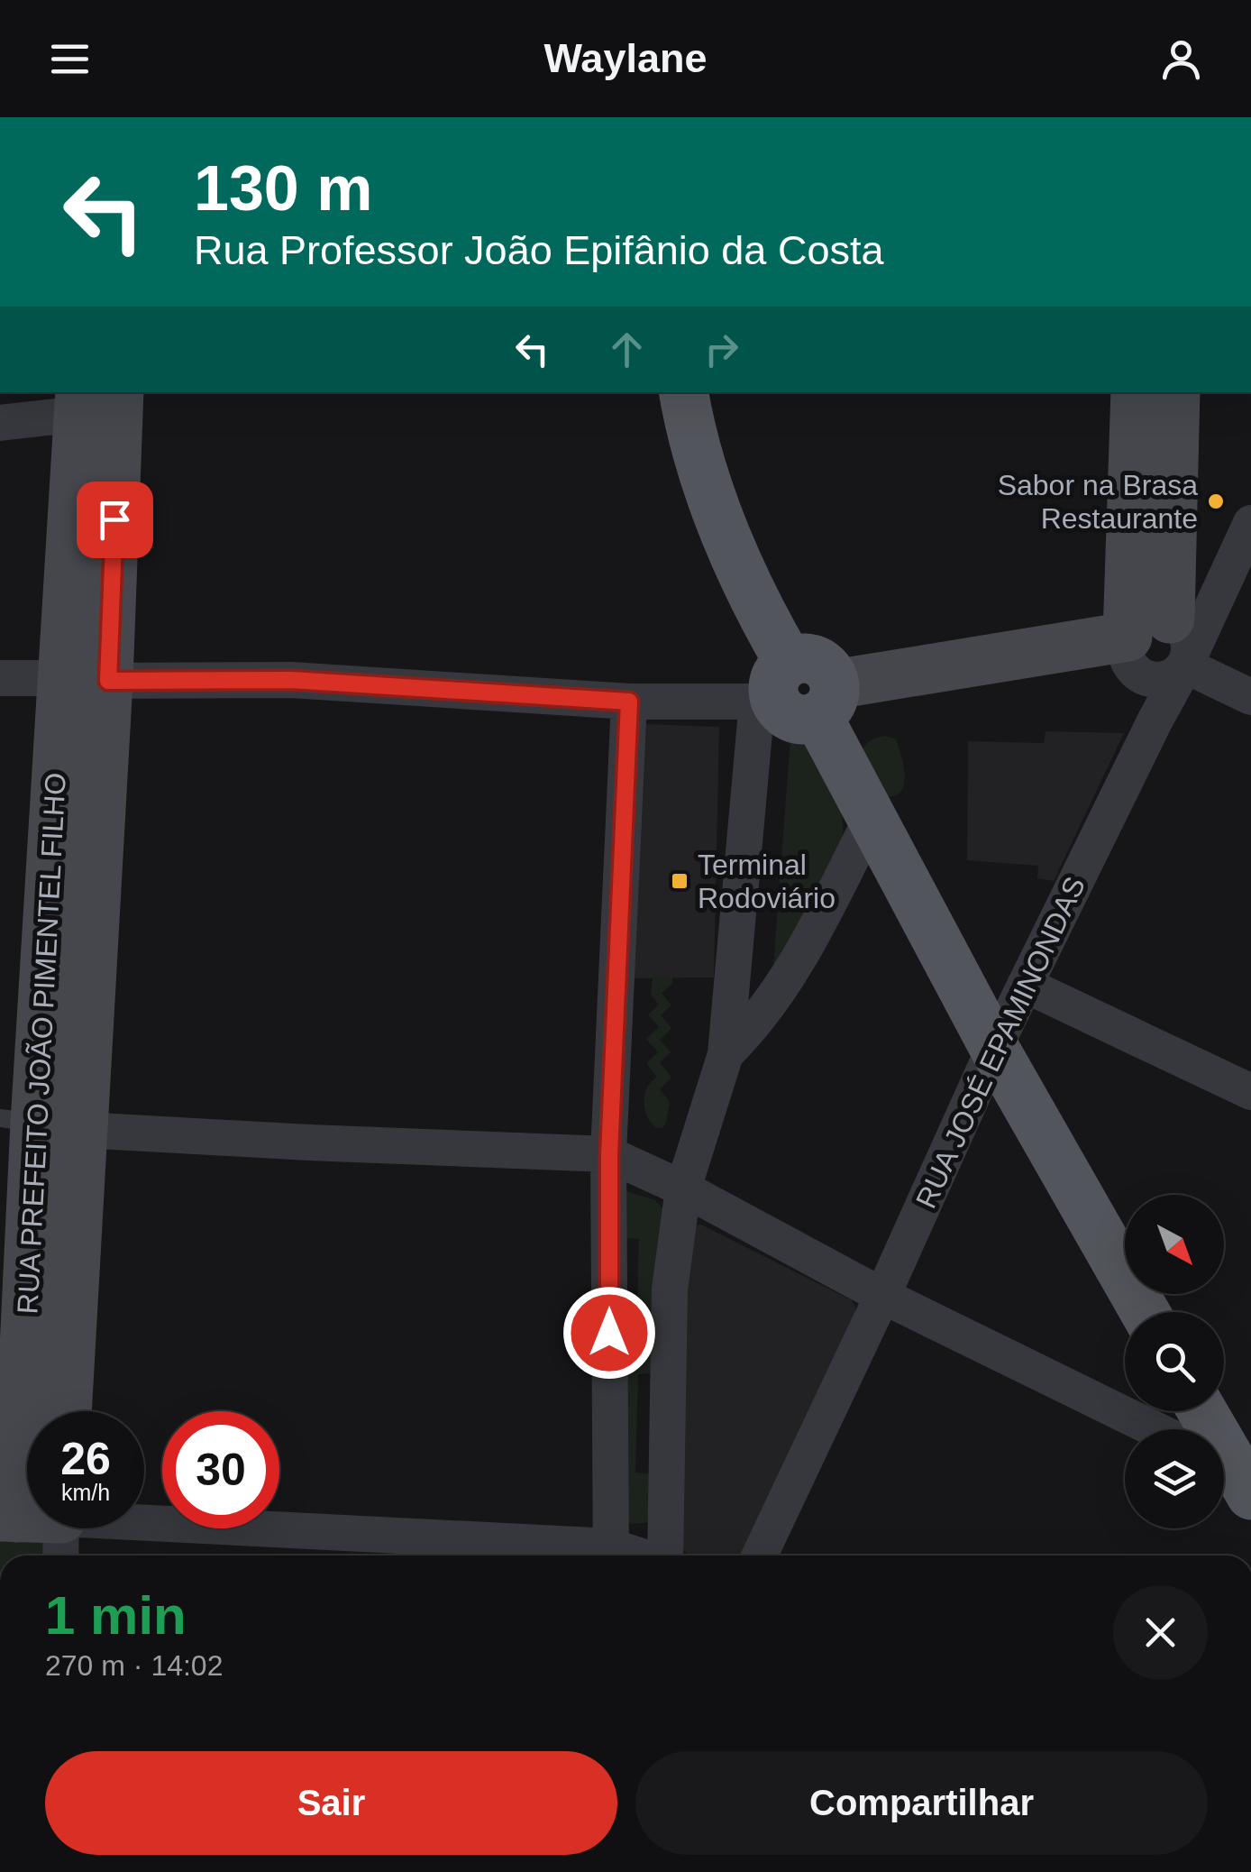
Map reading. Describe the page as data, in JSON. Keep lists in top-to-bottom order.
{
  "streets": {
    "street": ["RUA JOSÉ EPAMINONDAS", "RUA PREFEITO JOÃO PIMENTEL FILHO"]
  },
  "places": {
    "other": ["Sabor na Brasa Restaurante"],
    "transit": ["Terminal Rodoviário"]
  },
  "north": "bottom right",
  "page": {
    "header": "Waylane",
    "turn": ["130 m", "Rua Professor João Epifânio da Costa"],
    "speed": "26 km/h",
    "limit": "30",
    "heading": ["1 min", "270 m · 14:02"],
    "buttons": ["Sair", "Compartilhar"]
  }
}
